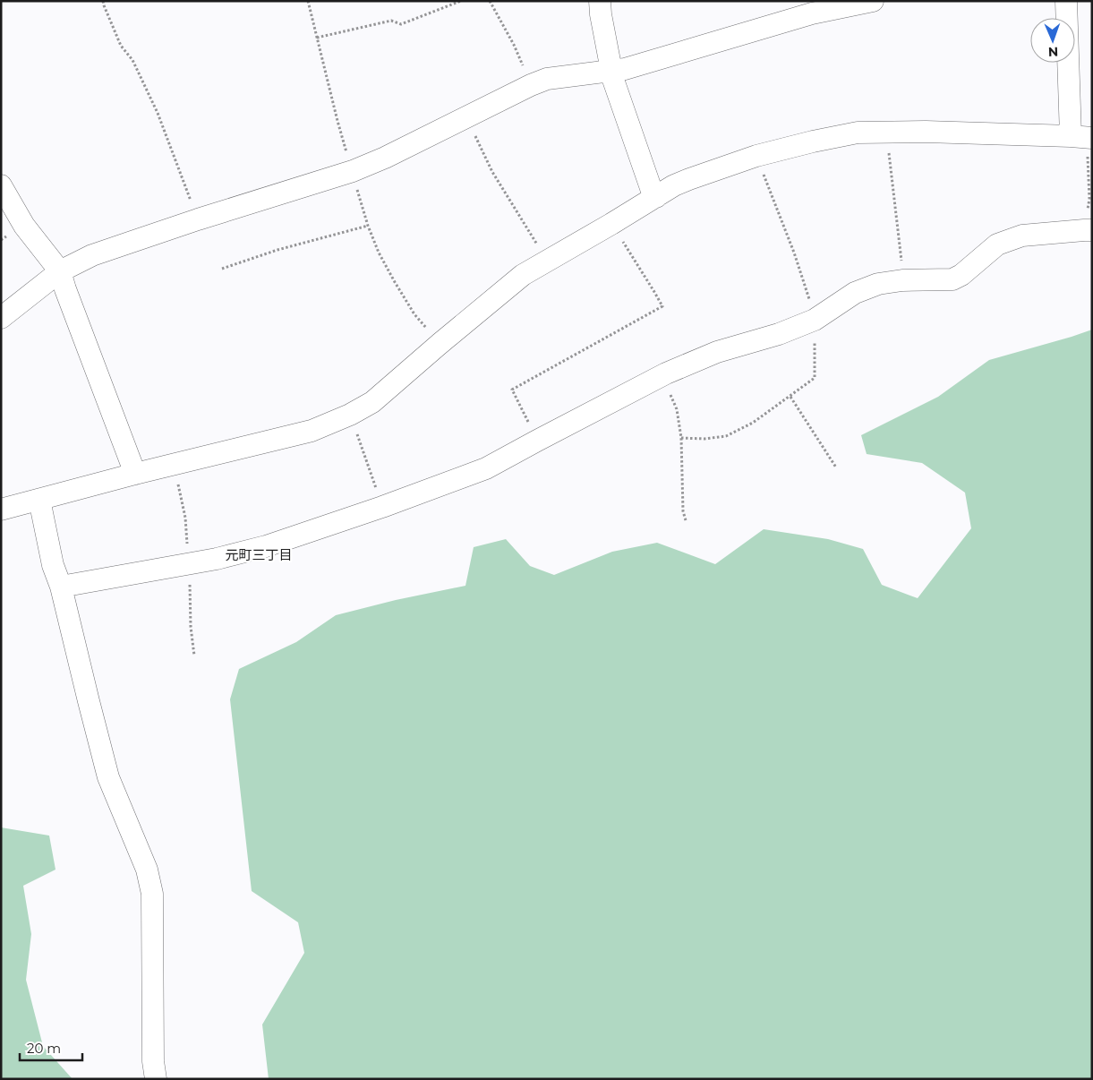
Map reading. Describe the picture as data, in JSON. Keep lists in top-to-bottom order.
{
  "districts": ["元町三丁目"],
  "scale_bar": "20 m",
  "north": "bottom"
}
